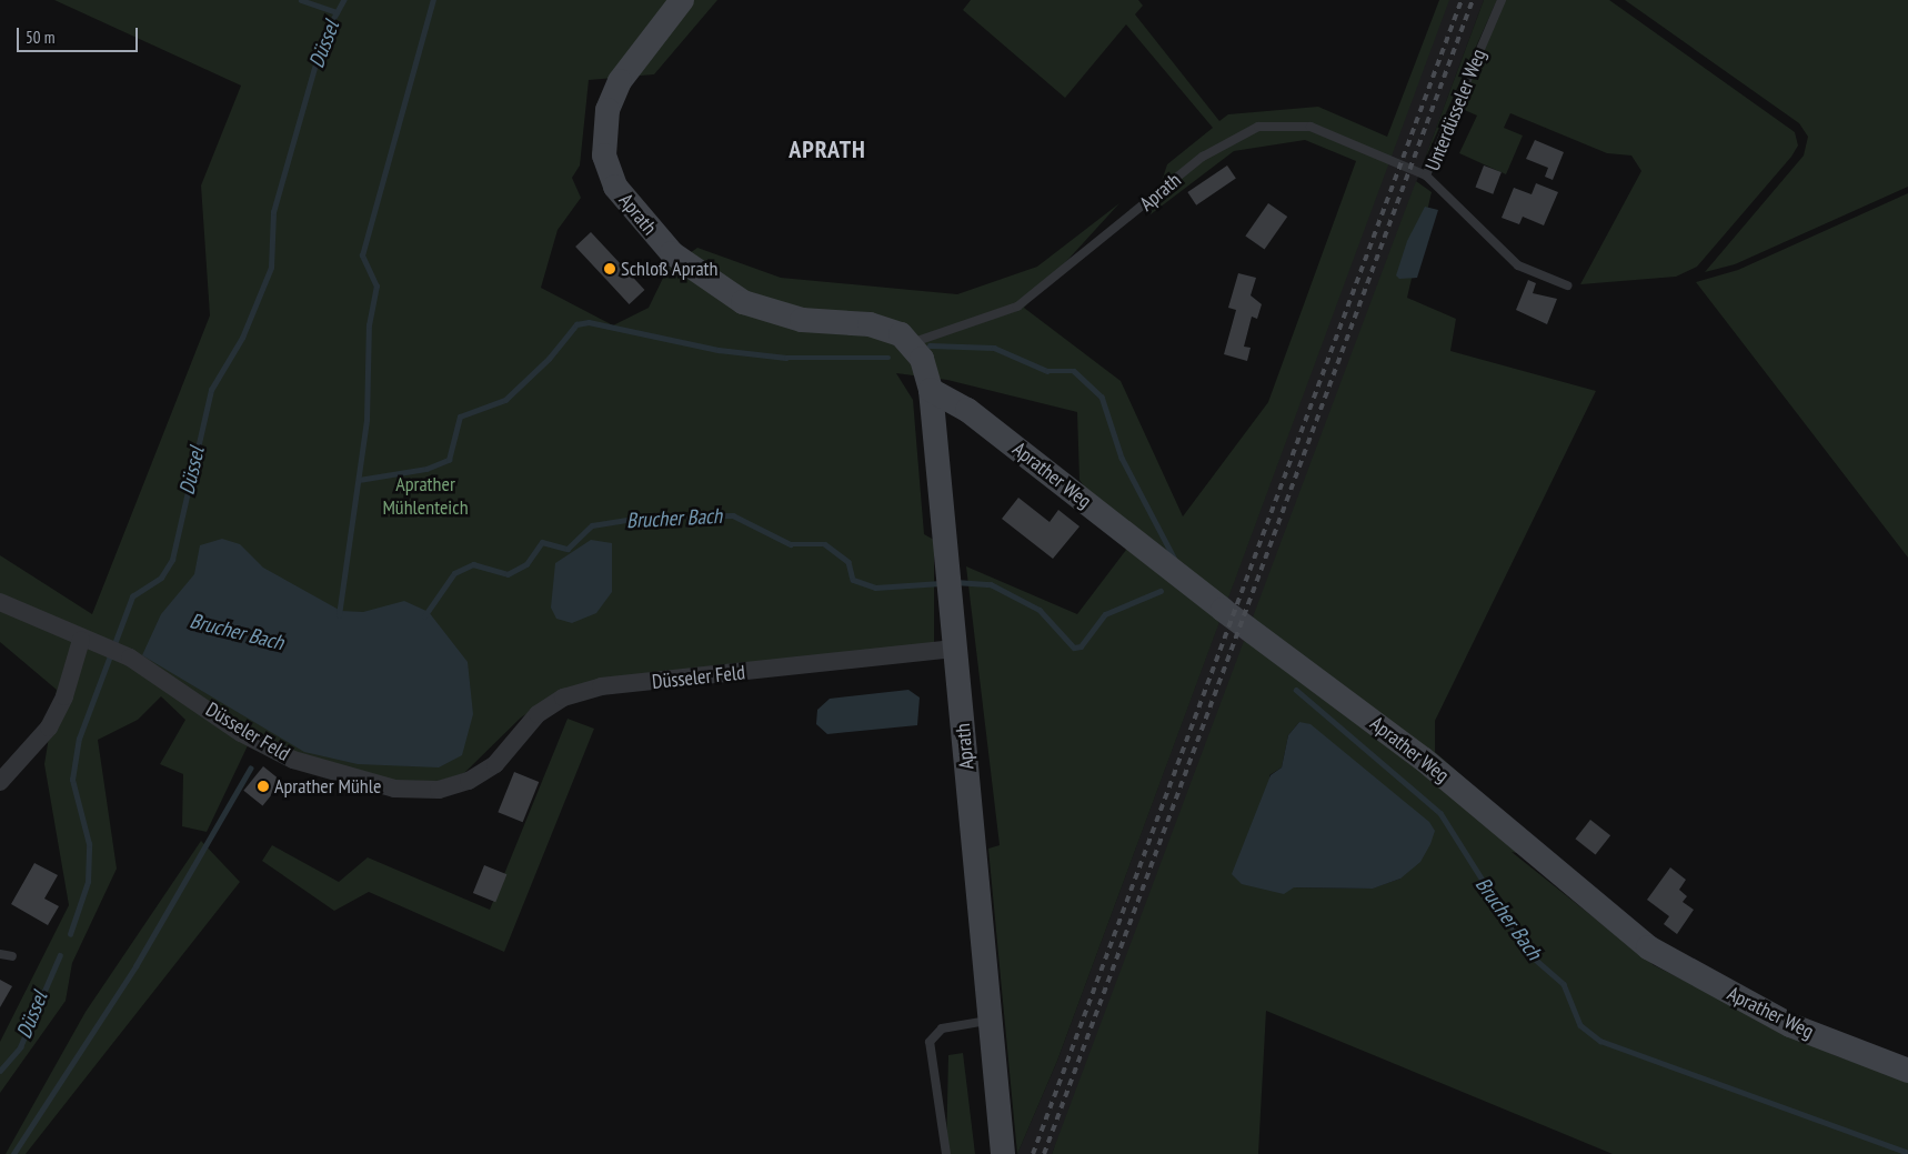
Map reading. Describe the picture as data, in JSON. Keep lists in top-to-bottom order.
{
  "streets": {
    "main road": ["Aprath", "Aprather Weg"],
    "street": ["Düsseler Feld"],
    "lane": ["Unterdüsseler Weg"]
  },
  "crossings": [
    ["Unterdüsseler Weg", "Aprath"],
    ["Aprath", "Aprather Weg"],
    ["Aprath", "Düsseler Feld"]
  ],
  "districts": ["APRATH"],
  "water": ["Düssel", "Brucher Bach"],
  "parks": ["Aprather Mühlenteich"],
  "places": ["Schloß Aprath", "Aprather Mühle"],
  "scale_bar": "50 m"
}
